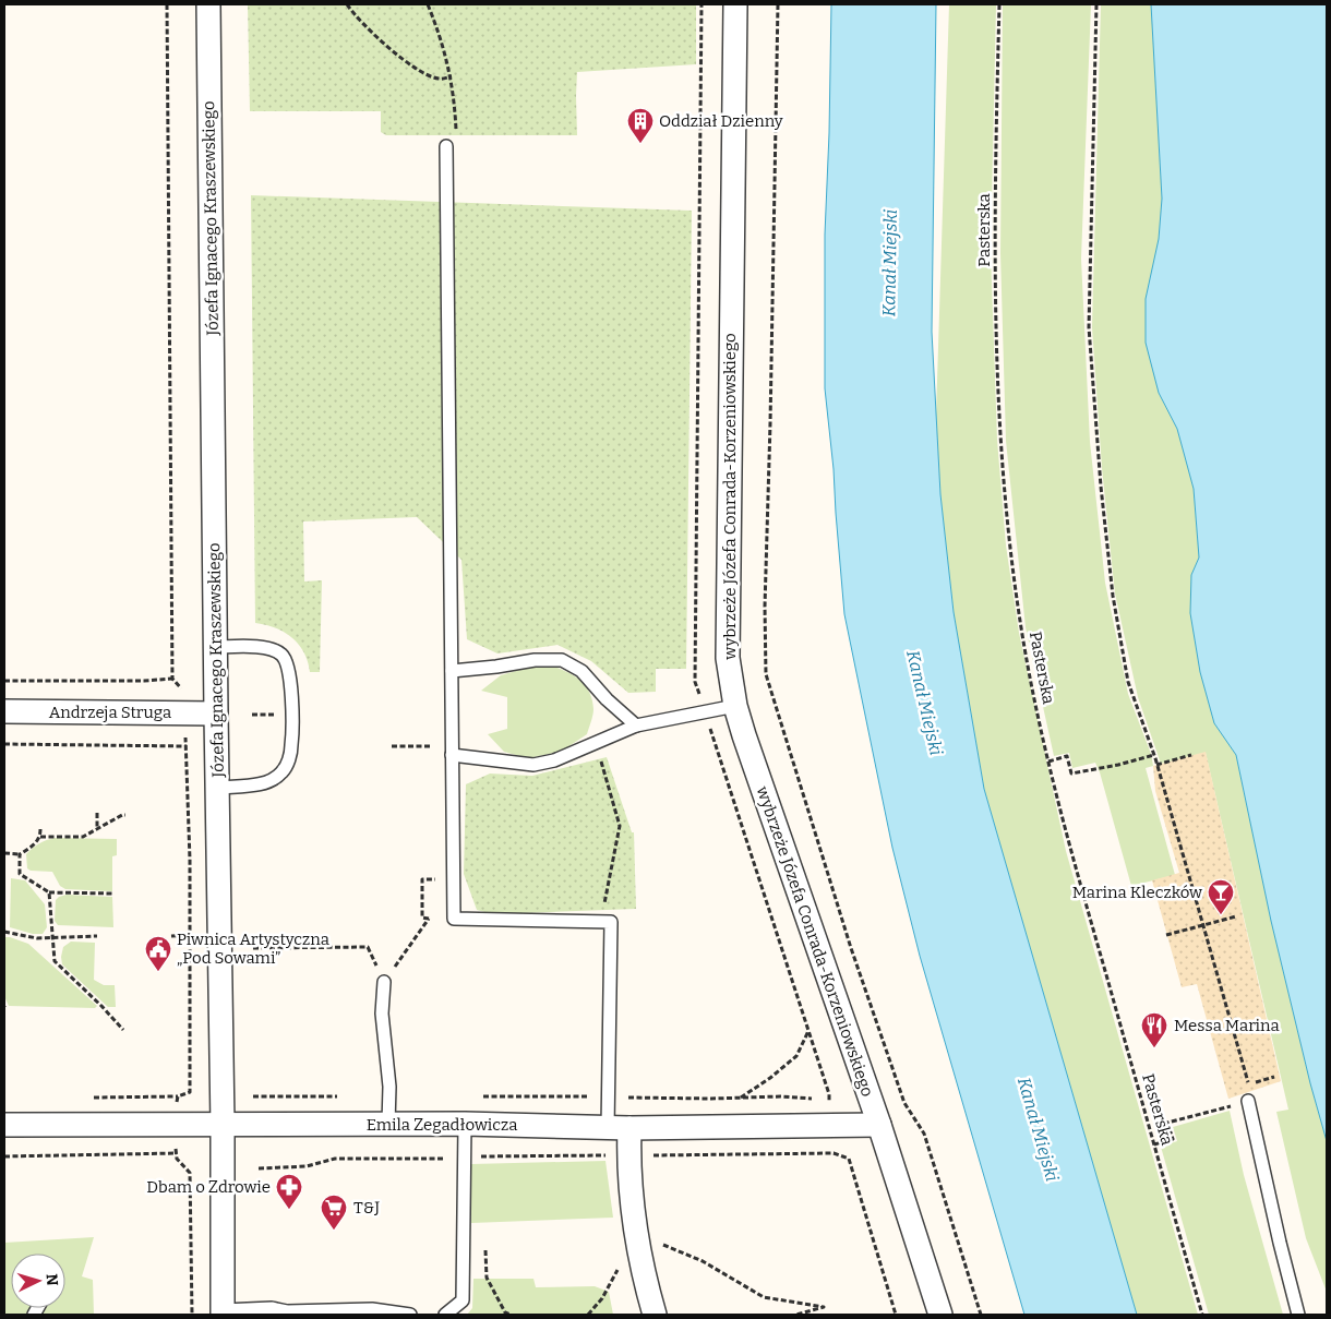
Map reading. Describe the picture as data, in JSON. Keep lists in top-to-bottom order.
{
  "streets": {
    "street": [
      "Józefa Ignacego Kraszewskiego",
      "wybrzeże Józefa Conrada-Korzeniowskiego",
      "Andrzeja Struga",
      "Emila Zegadłowicza"
    ],
    "path": ["Pasterska"]
  },
  "crossings": [
    ["Józefa Ignacego Kraszewskiego", "Andrzeja Struga"],
    ["Józefa Ignacego Kraszewskiego", "Emila Zegadłowicza"],
    ["wybrzeże Józefa Conrada-Korzeniowskiego", "Emila Zegadłowicza"]
  ],
  "water": ["Kanał Miejski"],
  "places": {
    "building": ["Oddział Dzienny"],
    "bar": ["Marina Kleczków"],
    "public building": ["Piwnica Artystyczna „Pod Sowami”"],
    "restaurant": ["Messa Marina"],
    "pharmacy": ["Dbam o Zdrowie"],
    "supermarket": ["T&J"]
  },
  "north": "right"
}
